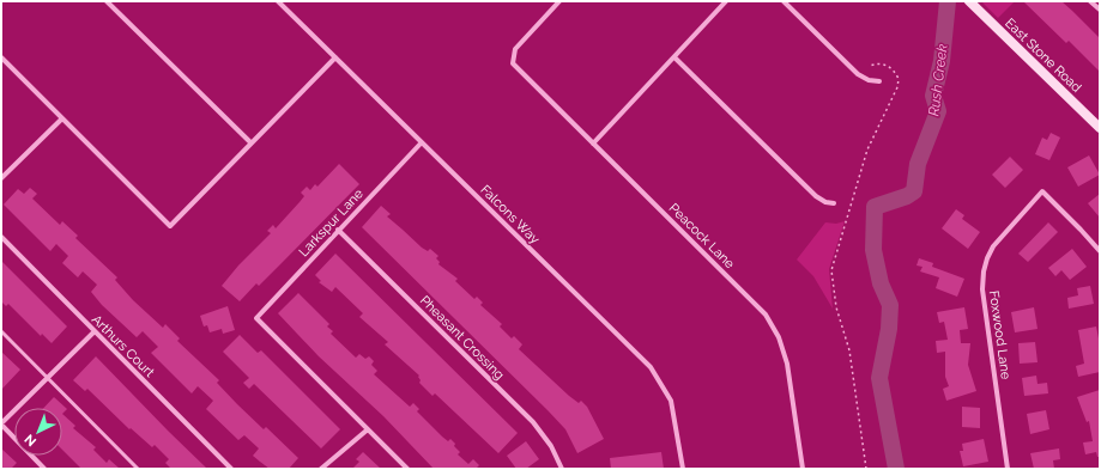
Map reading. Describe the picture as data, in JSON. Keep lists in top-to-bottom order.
{
  "streets": {
    "main road": ["East Stone Road"],
    "street": [
      "Falcons Way",
      "Larkspur Lane",
      "Peacock Lane",
      "Foxwood Lane",
      "Pheasant Crossing",
      "Arthurs Court"
    ]
  },
  "crossings": [
    ["Falcons Way", "Larkspur Lane"],
    ["Larkspur Lane", "Pheasant Crossing"]
  ],
  "water": ["Rush Creek"],
  "north": "bottom left"
}
